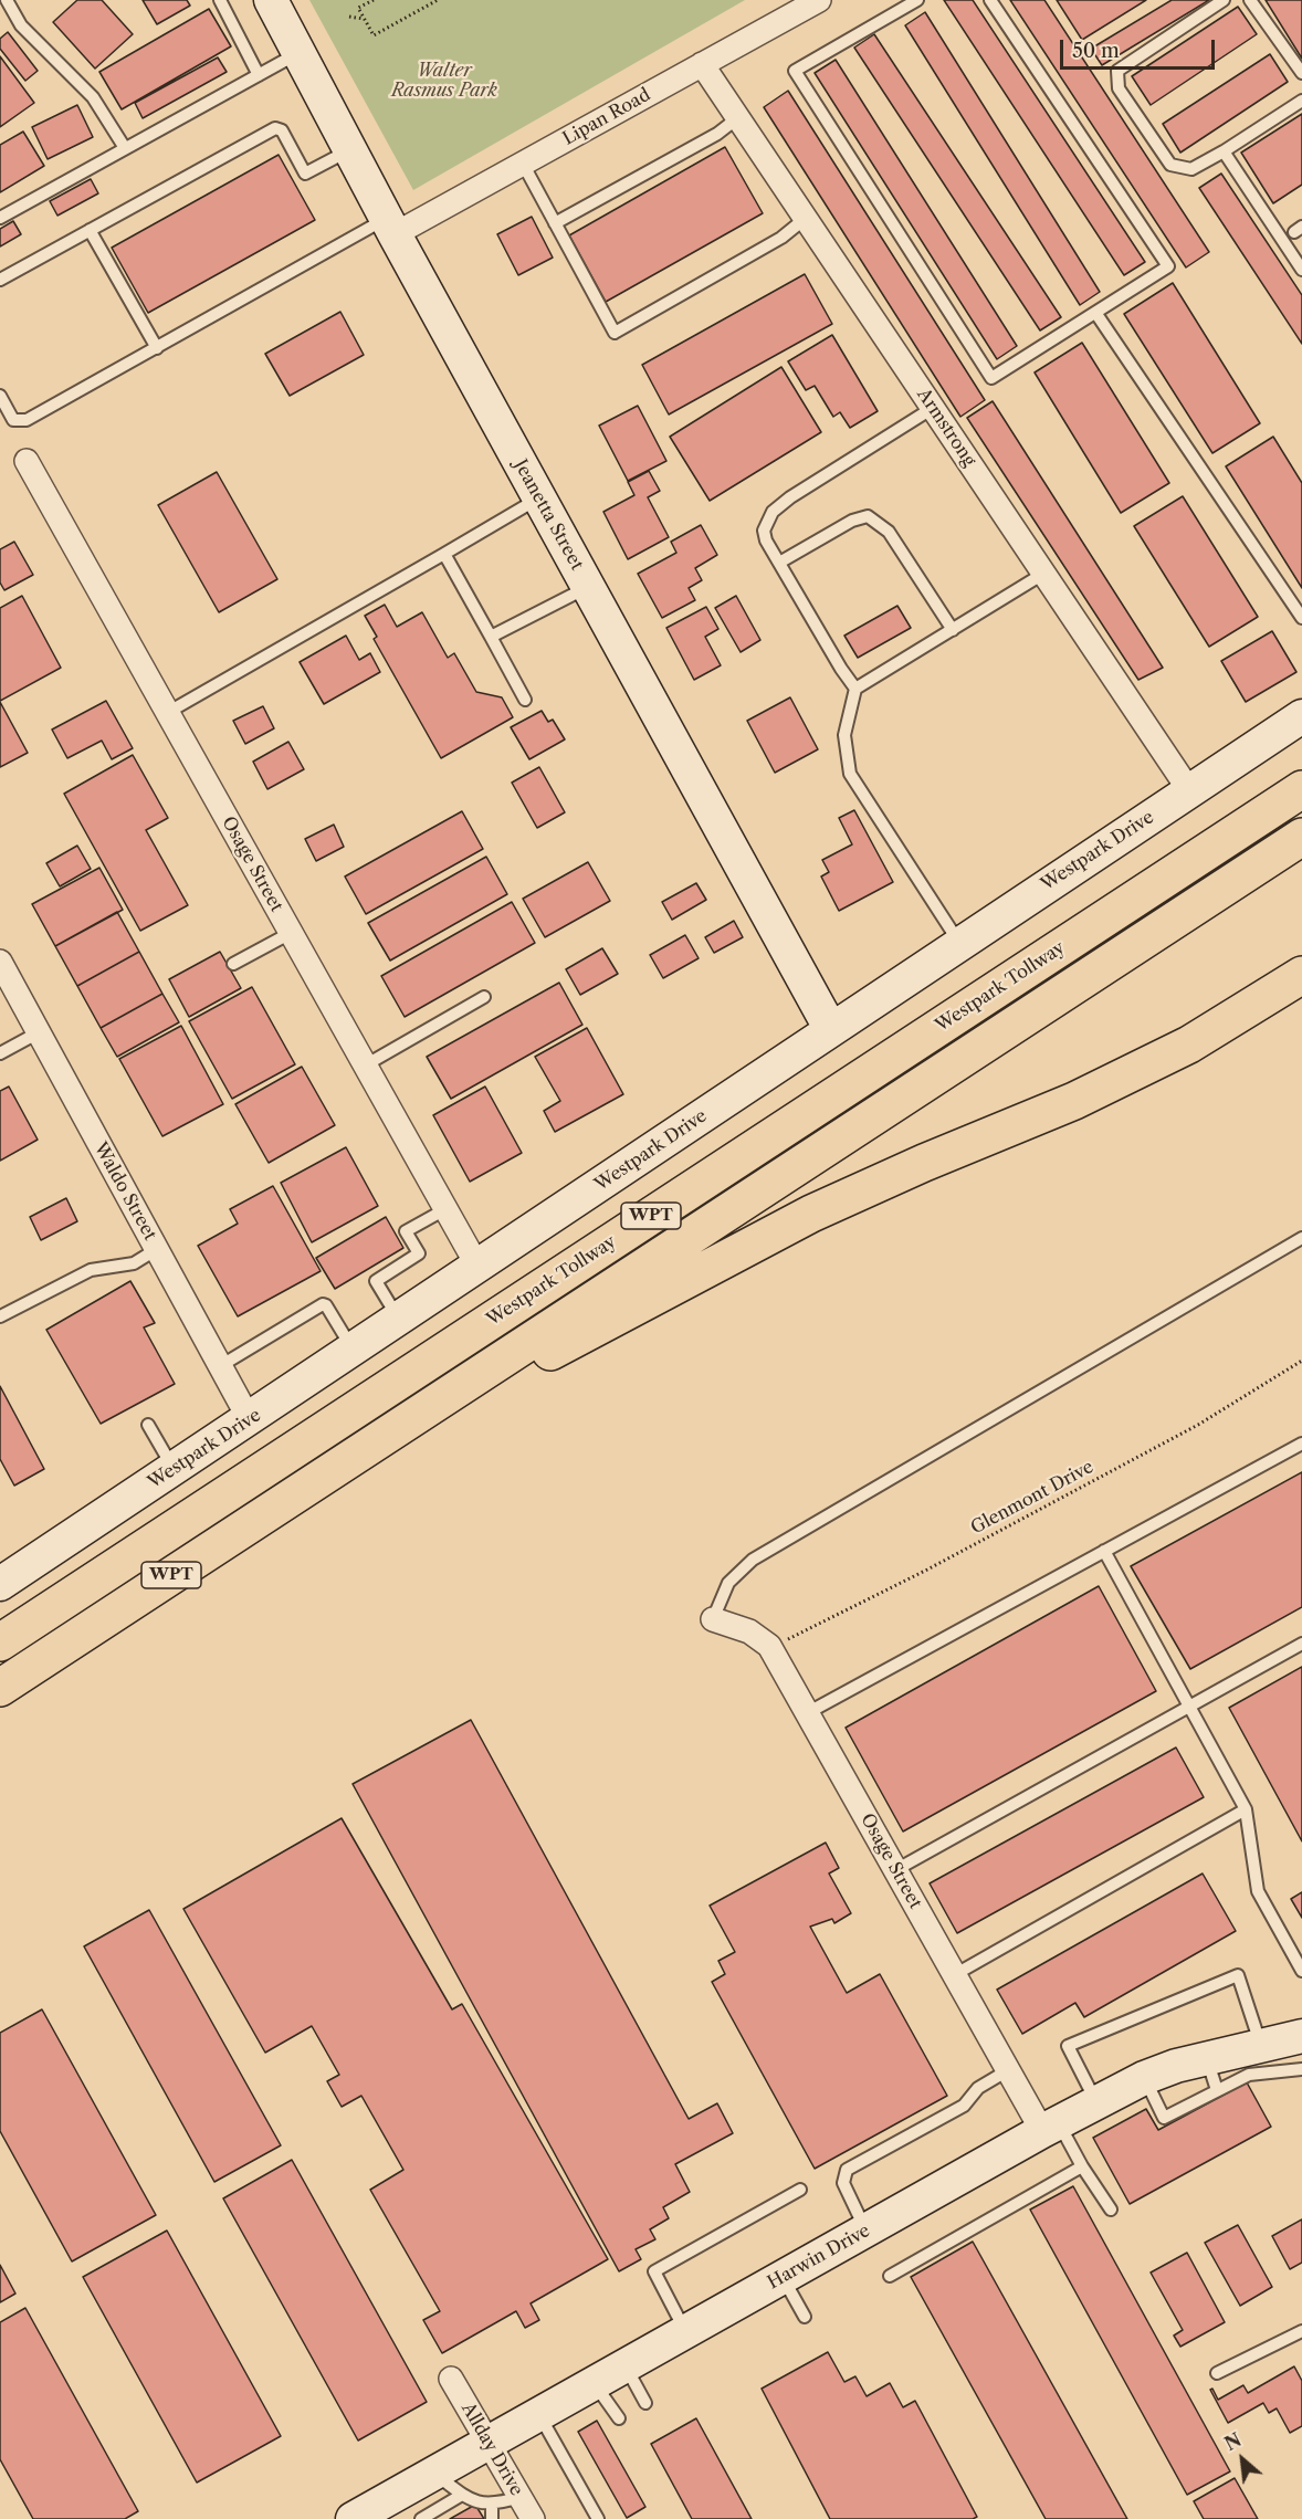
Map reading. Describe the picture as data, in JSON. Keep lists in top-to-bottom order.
{
  "streets": {
    "highway": ["Westpark Tollway", "WPT"],
    "main road": ["Jeanetta Street", "Westpark Drive", "Harwin Drive"],
    "street": [
      "Lipan Road",
      "Armstrong",
      "Osage Street",
      "Waldo Street",
      "Allday Drive"
    ],
    "path": ["Glenmont Drive"]
  },
  "crossings": [
    ["Lipan Road", "Armstrong"],
    ["Lipan Road", "Jeanetta Street"],
    ["Armstrong", "Westpark Drive"],
    ["Jeanetta Street", "Westpark Drive"],
    ["Westpark Drive", "Osage Street"],
    ["Westpark Drive", "Waldo Street"],
    ["Osage Street", "Glenmont Drive"],
    ["Osage Street", "Harwin Drive"],
    ["Harwin Drive", "Allday Drive"]
  ],
  "parks": ["Walter Rasmus Park"],
  "scale_bar": "50 m",
  "north": "top left"
}
